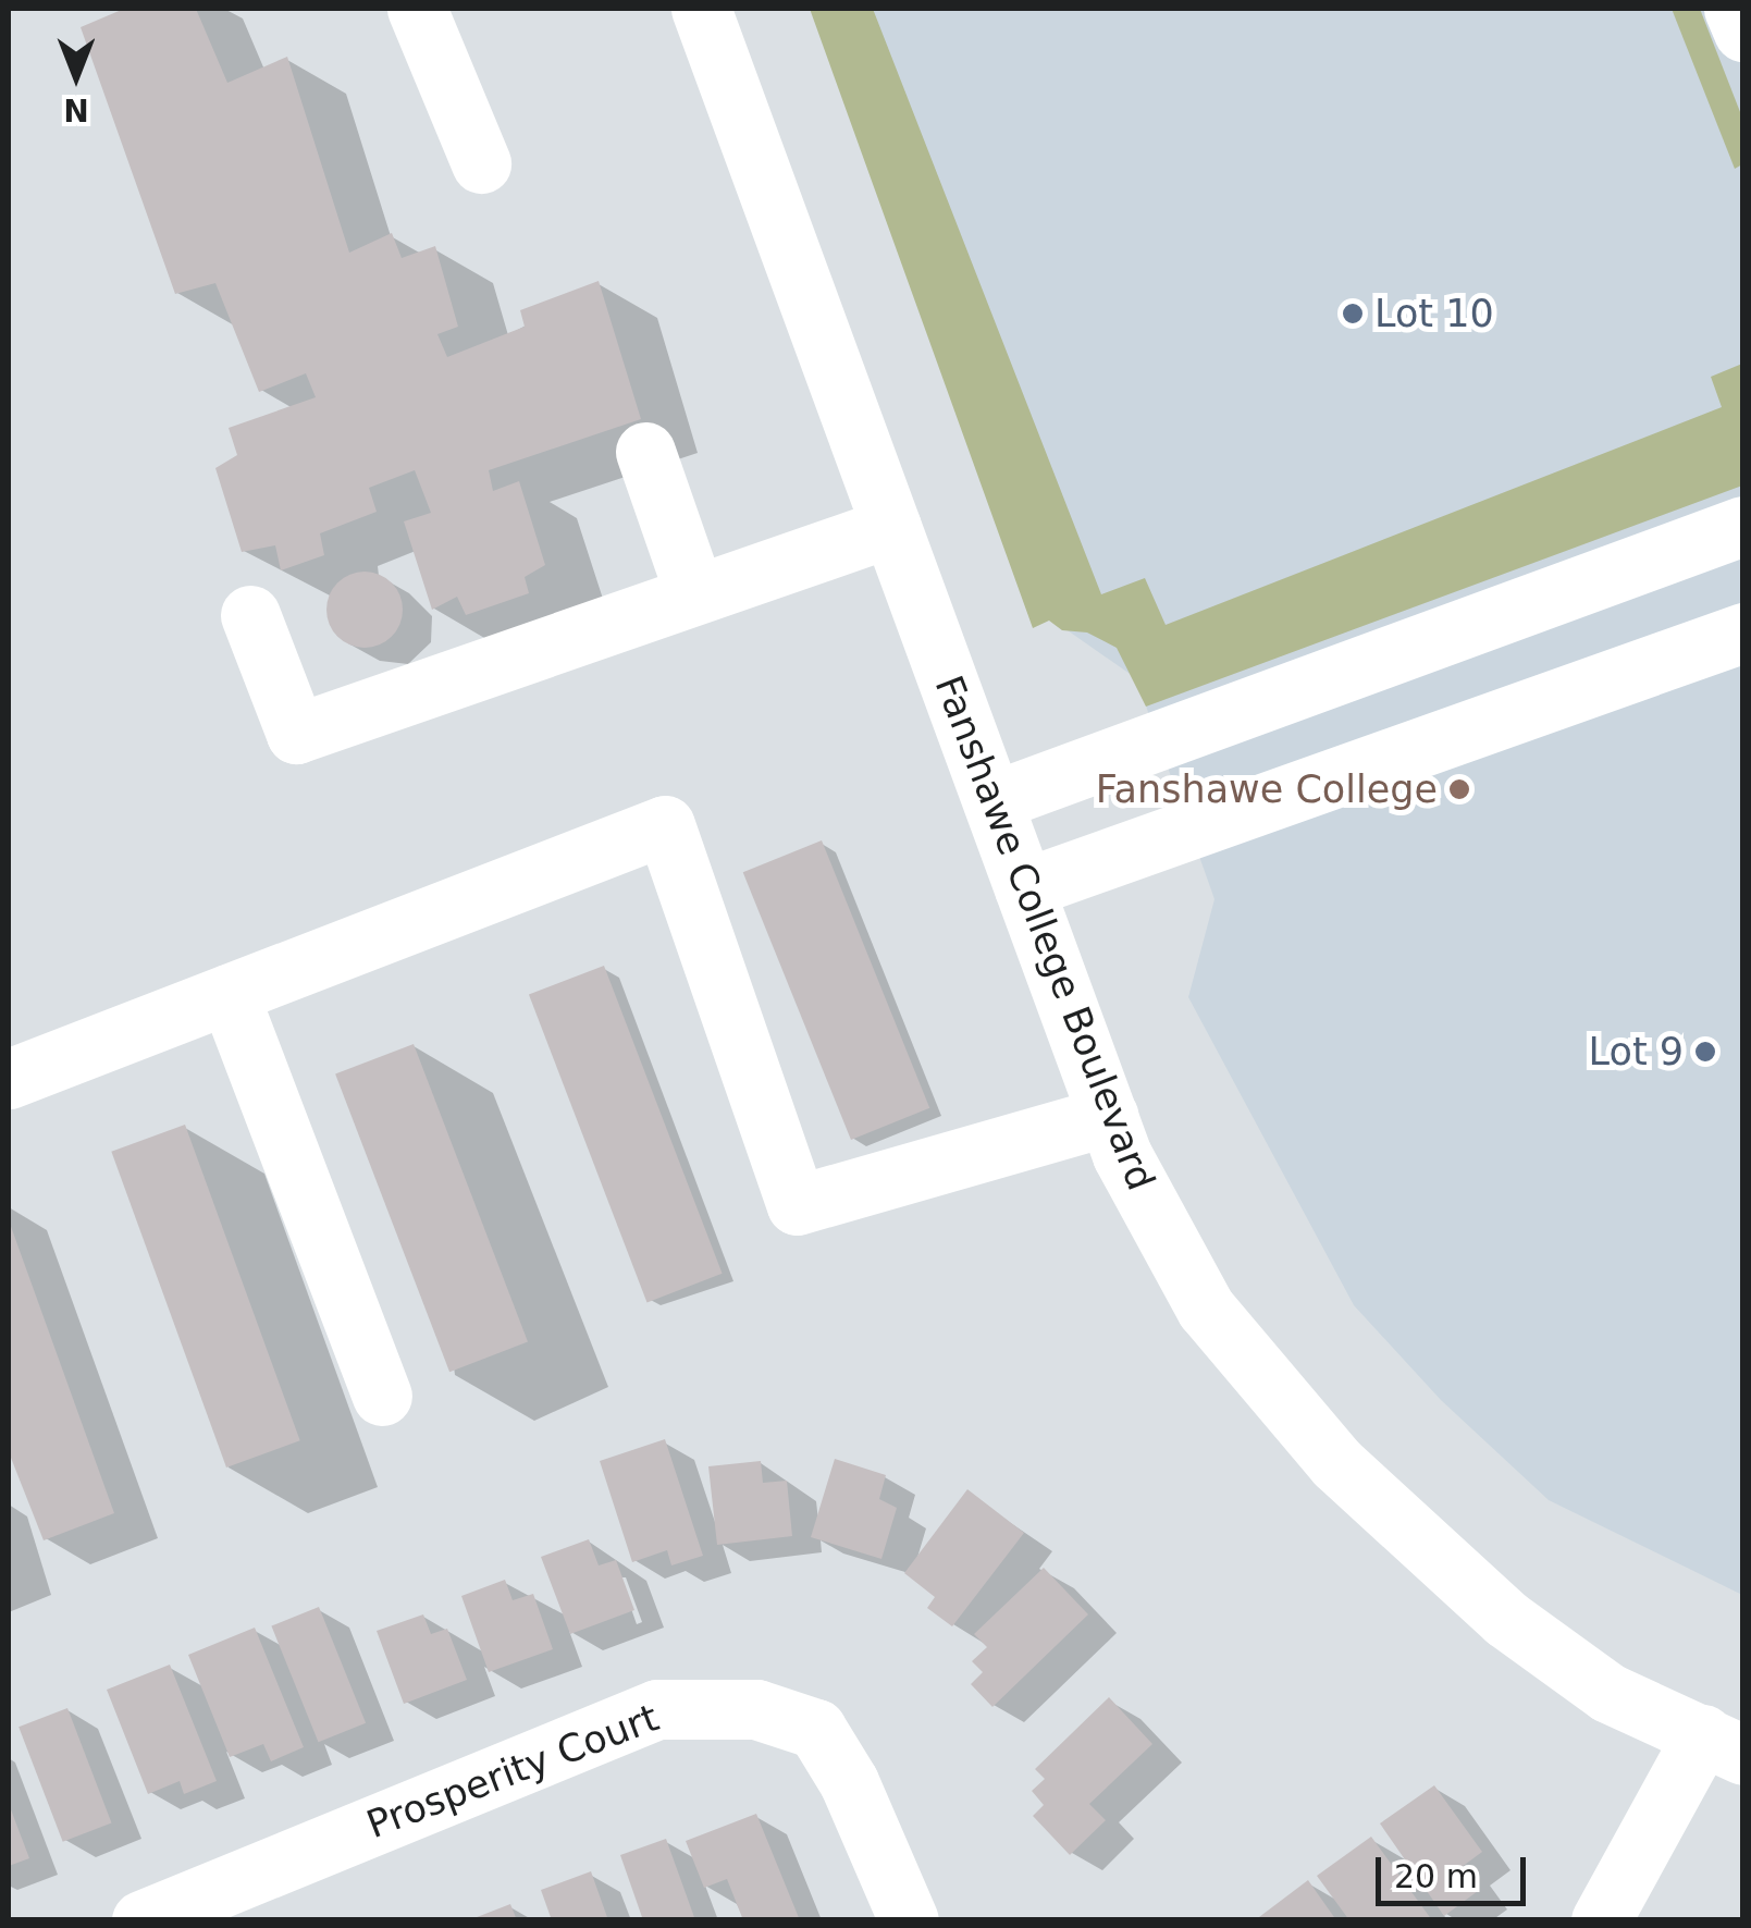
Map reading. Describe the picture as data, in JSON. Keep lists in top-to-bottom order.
{
  "streets": {
    "street": ["Fanshawe College Boulevard", "Prosperity Court"]
  },
  "places": ["Lot 10", "Fanshawe College", "Lot 9"],
  "scale_bar": "20 m",
  "north": "bottom"
}
